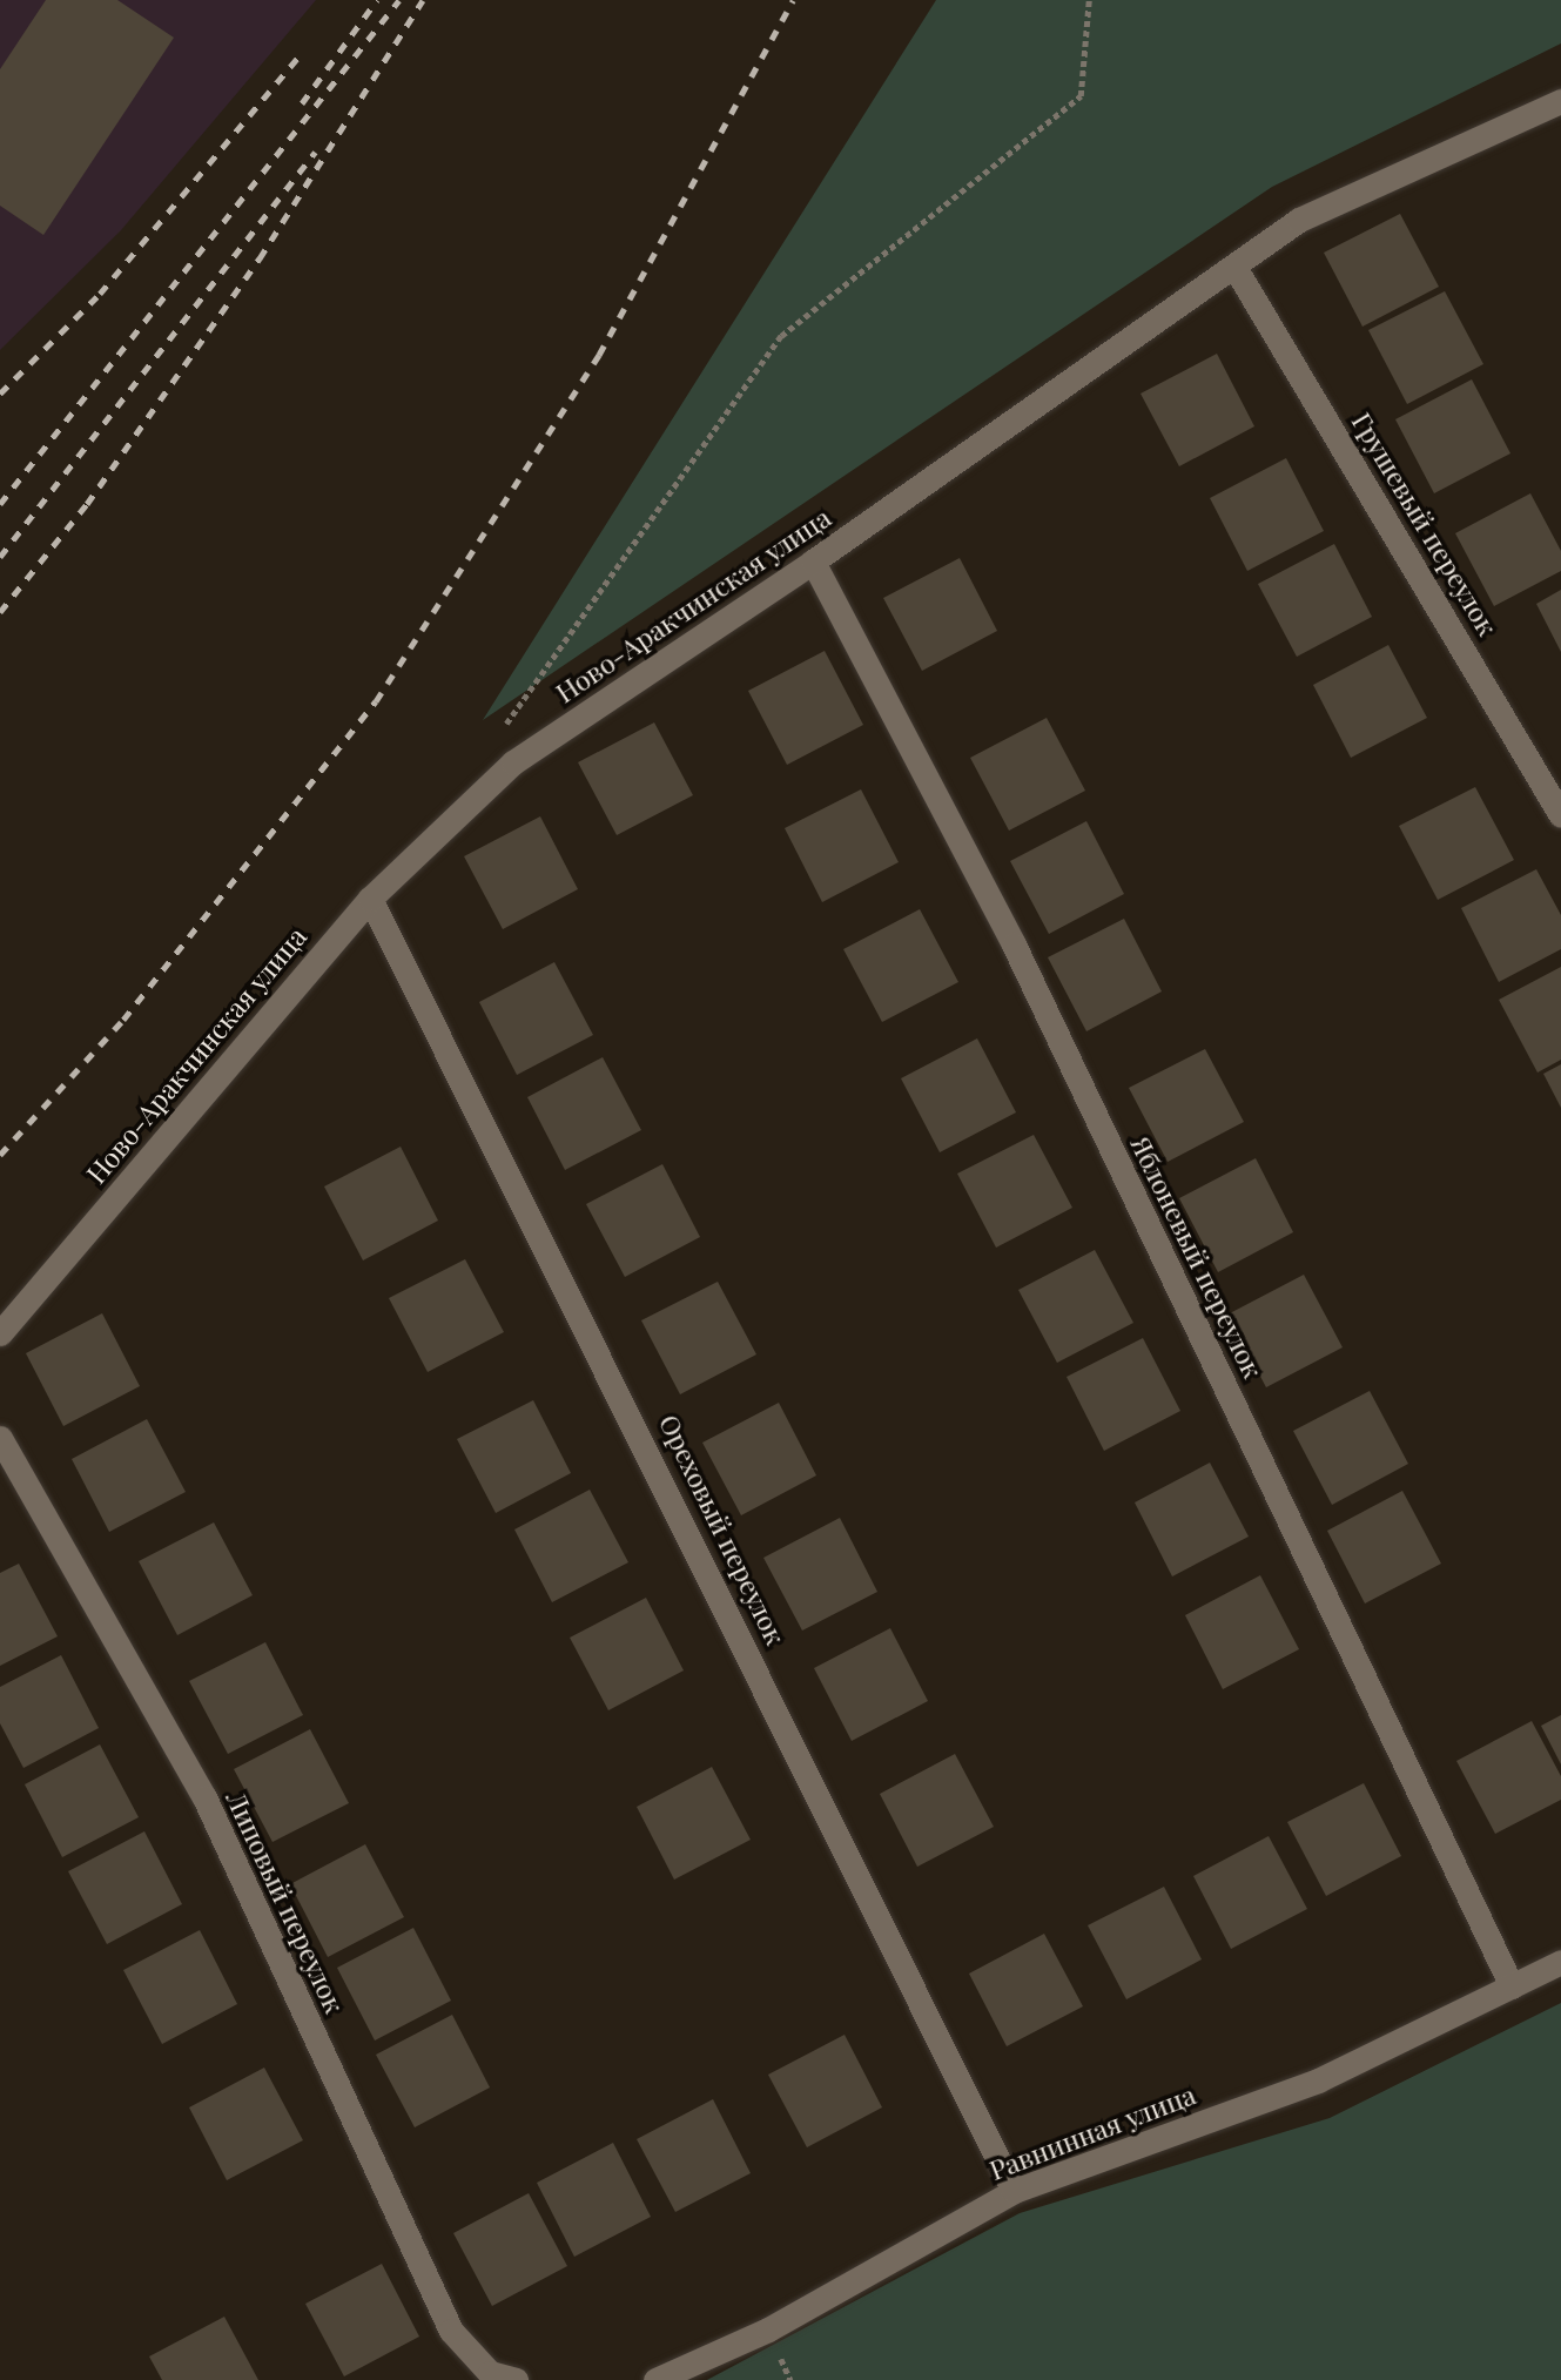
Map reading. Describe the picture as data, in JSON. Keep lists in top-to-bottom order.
{
  "streets": {
    "street": [
      "Грушевый переулок",
      "Ново-Аракчинская улица",
      "Яблоневый переулок",
      "Ореховый переулок",
      "Липовый переулок",
      "Равнинная улица"
    ]
  },
  "crossings": [
    ["Грушевый переулок", "Ново-Аракчинская улица"],
    ["Ново-Аракчинская улица", "Яблоневый переулок"],
    ["Ново-Аракчинская улица", "Ореховый переулок"],
    ["Яблоневый переулок", "Равнинная улица"],
    ["Ореховый переулок", "Равнинная улица"]
  ]
}
